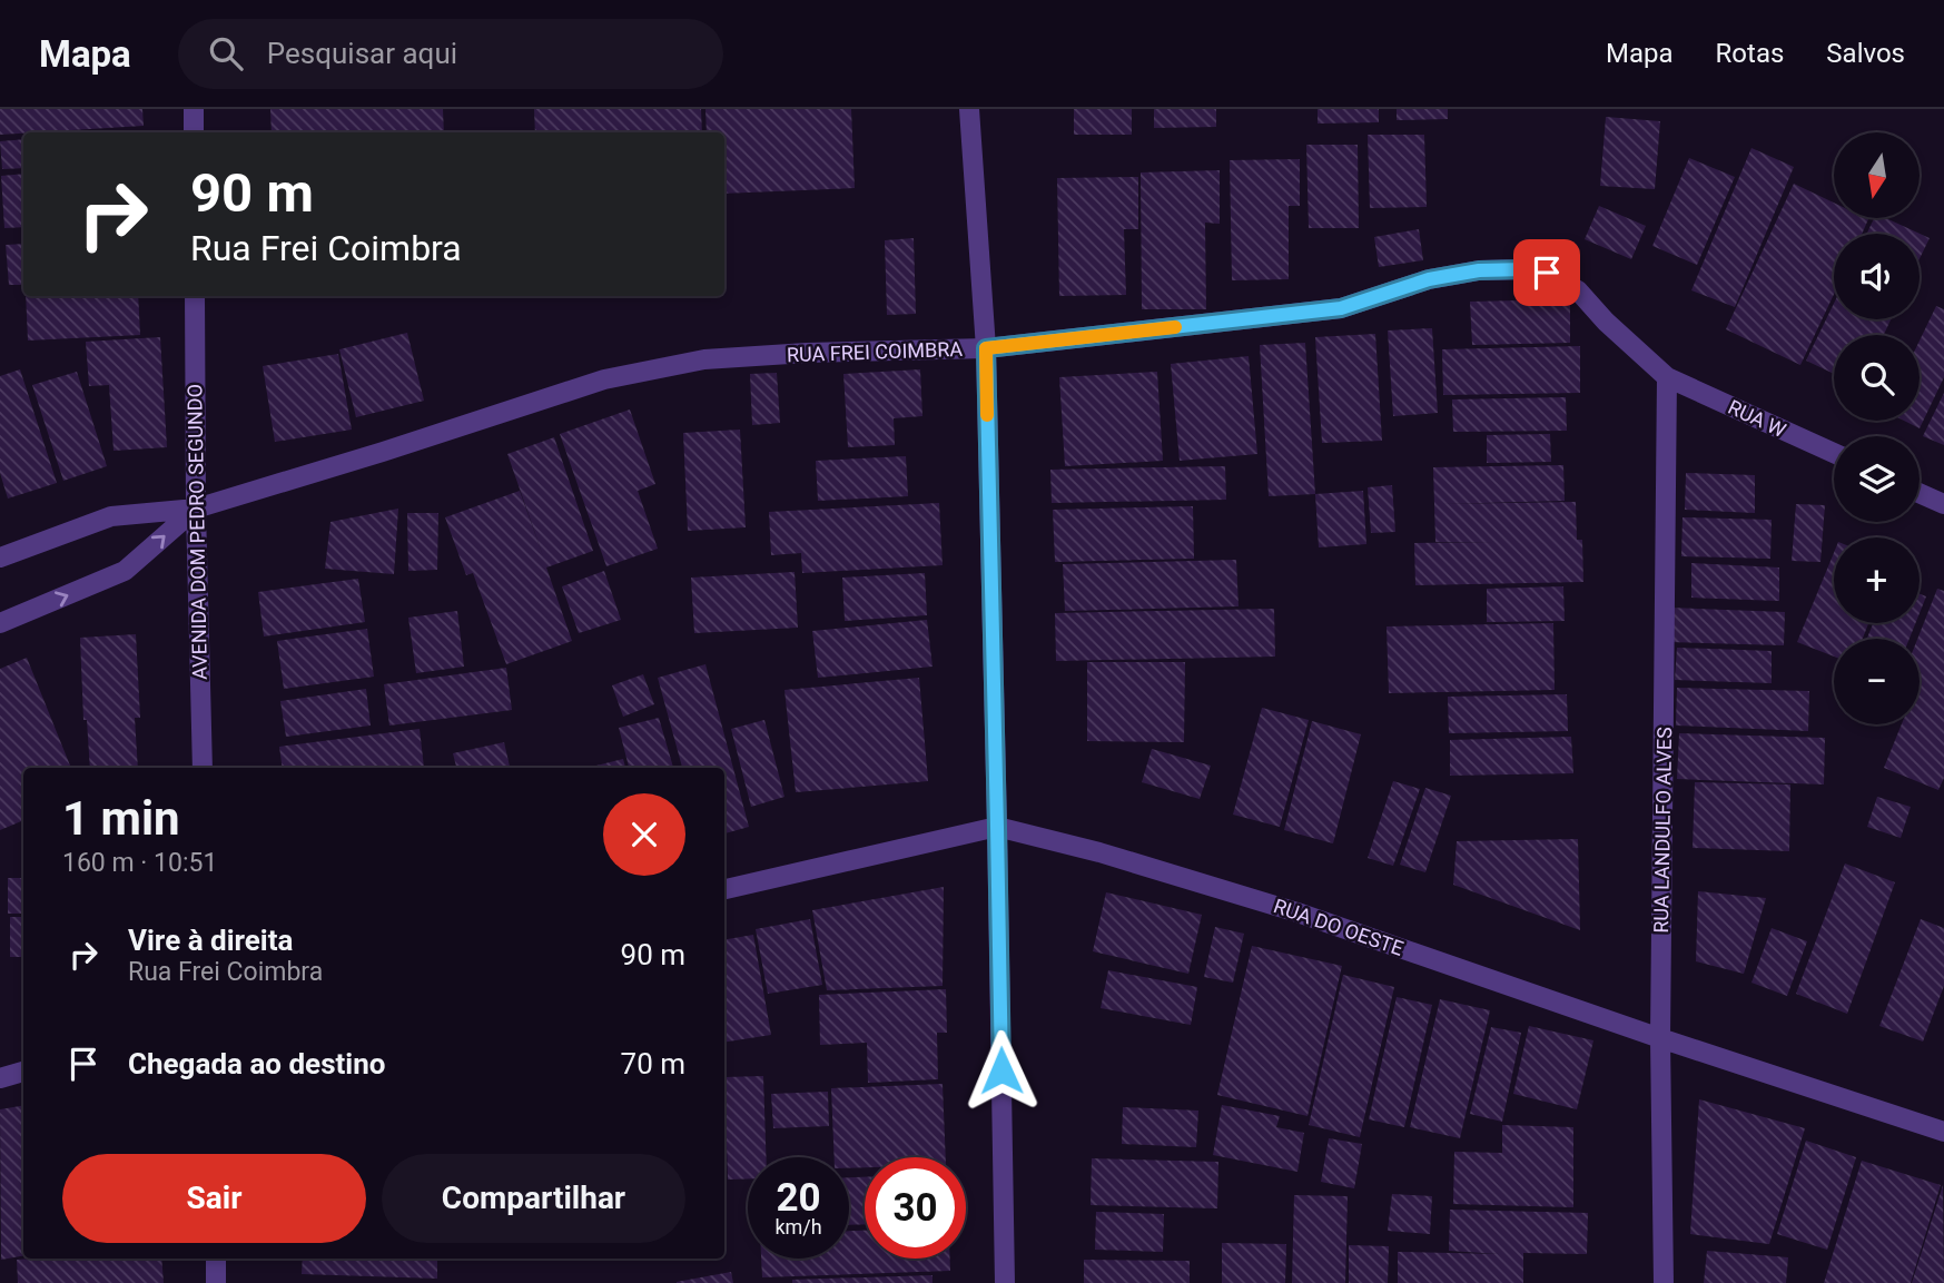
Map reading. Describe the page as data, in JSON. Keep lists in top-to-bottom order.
{
  "streets": {
    "street": [
      "RUA FREI COIMBRA",
      "RUA W",
      "AVENIDA DOM PEDRO SEGUNDO",
      "RUA LANDULFO ALVES",
      "RUA DO OESTE"
    ]
  },
  "crossings": [
    ["RUA FREI COIMBRA", "RUA W"],
    ["RUA FREI COIMBRA", "AVENIDA DOM PEDRO SEGUNDO"],
    ["RUA FREI COIMBRA", "RUA LANDULFO ALVES"],
    ["RUA W", "RUA LANDULFO ALVES"],
    ["RUA LANDULFO ALVES", "RUA DO OESTE"]
  ],
  "north": "bottom",
  "page": {
    "header": "Mapa",
    "search": "Pesquisar aqui",
    "nav": ["Mapa", "Rotas", "Salvos"],
    "map_buttons": ["+", "−"],
    "turn": ["90 m", "Rua Frei Coimbra"],
    "heading": ["1 min", "160 m · 10:51"],
    "list": [
      {
        "name": "Vire à direita",
        "note": "Rua Frei Coimbra",
        "value": "90 m"
      },
      {
        "name": "Chegada ao destino",
        "value": "70 m"
      }
    ],
    "buttons": ["Sair", "Compartilhar"],
    "speed": "20 km/h",
    "limit": "30"
  }
}
